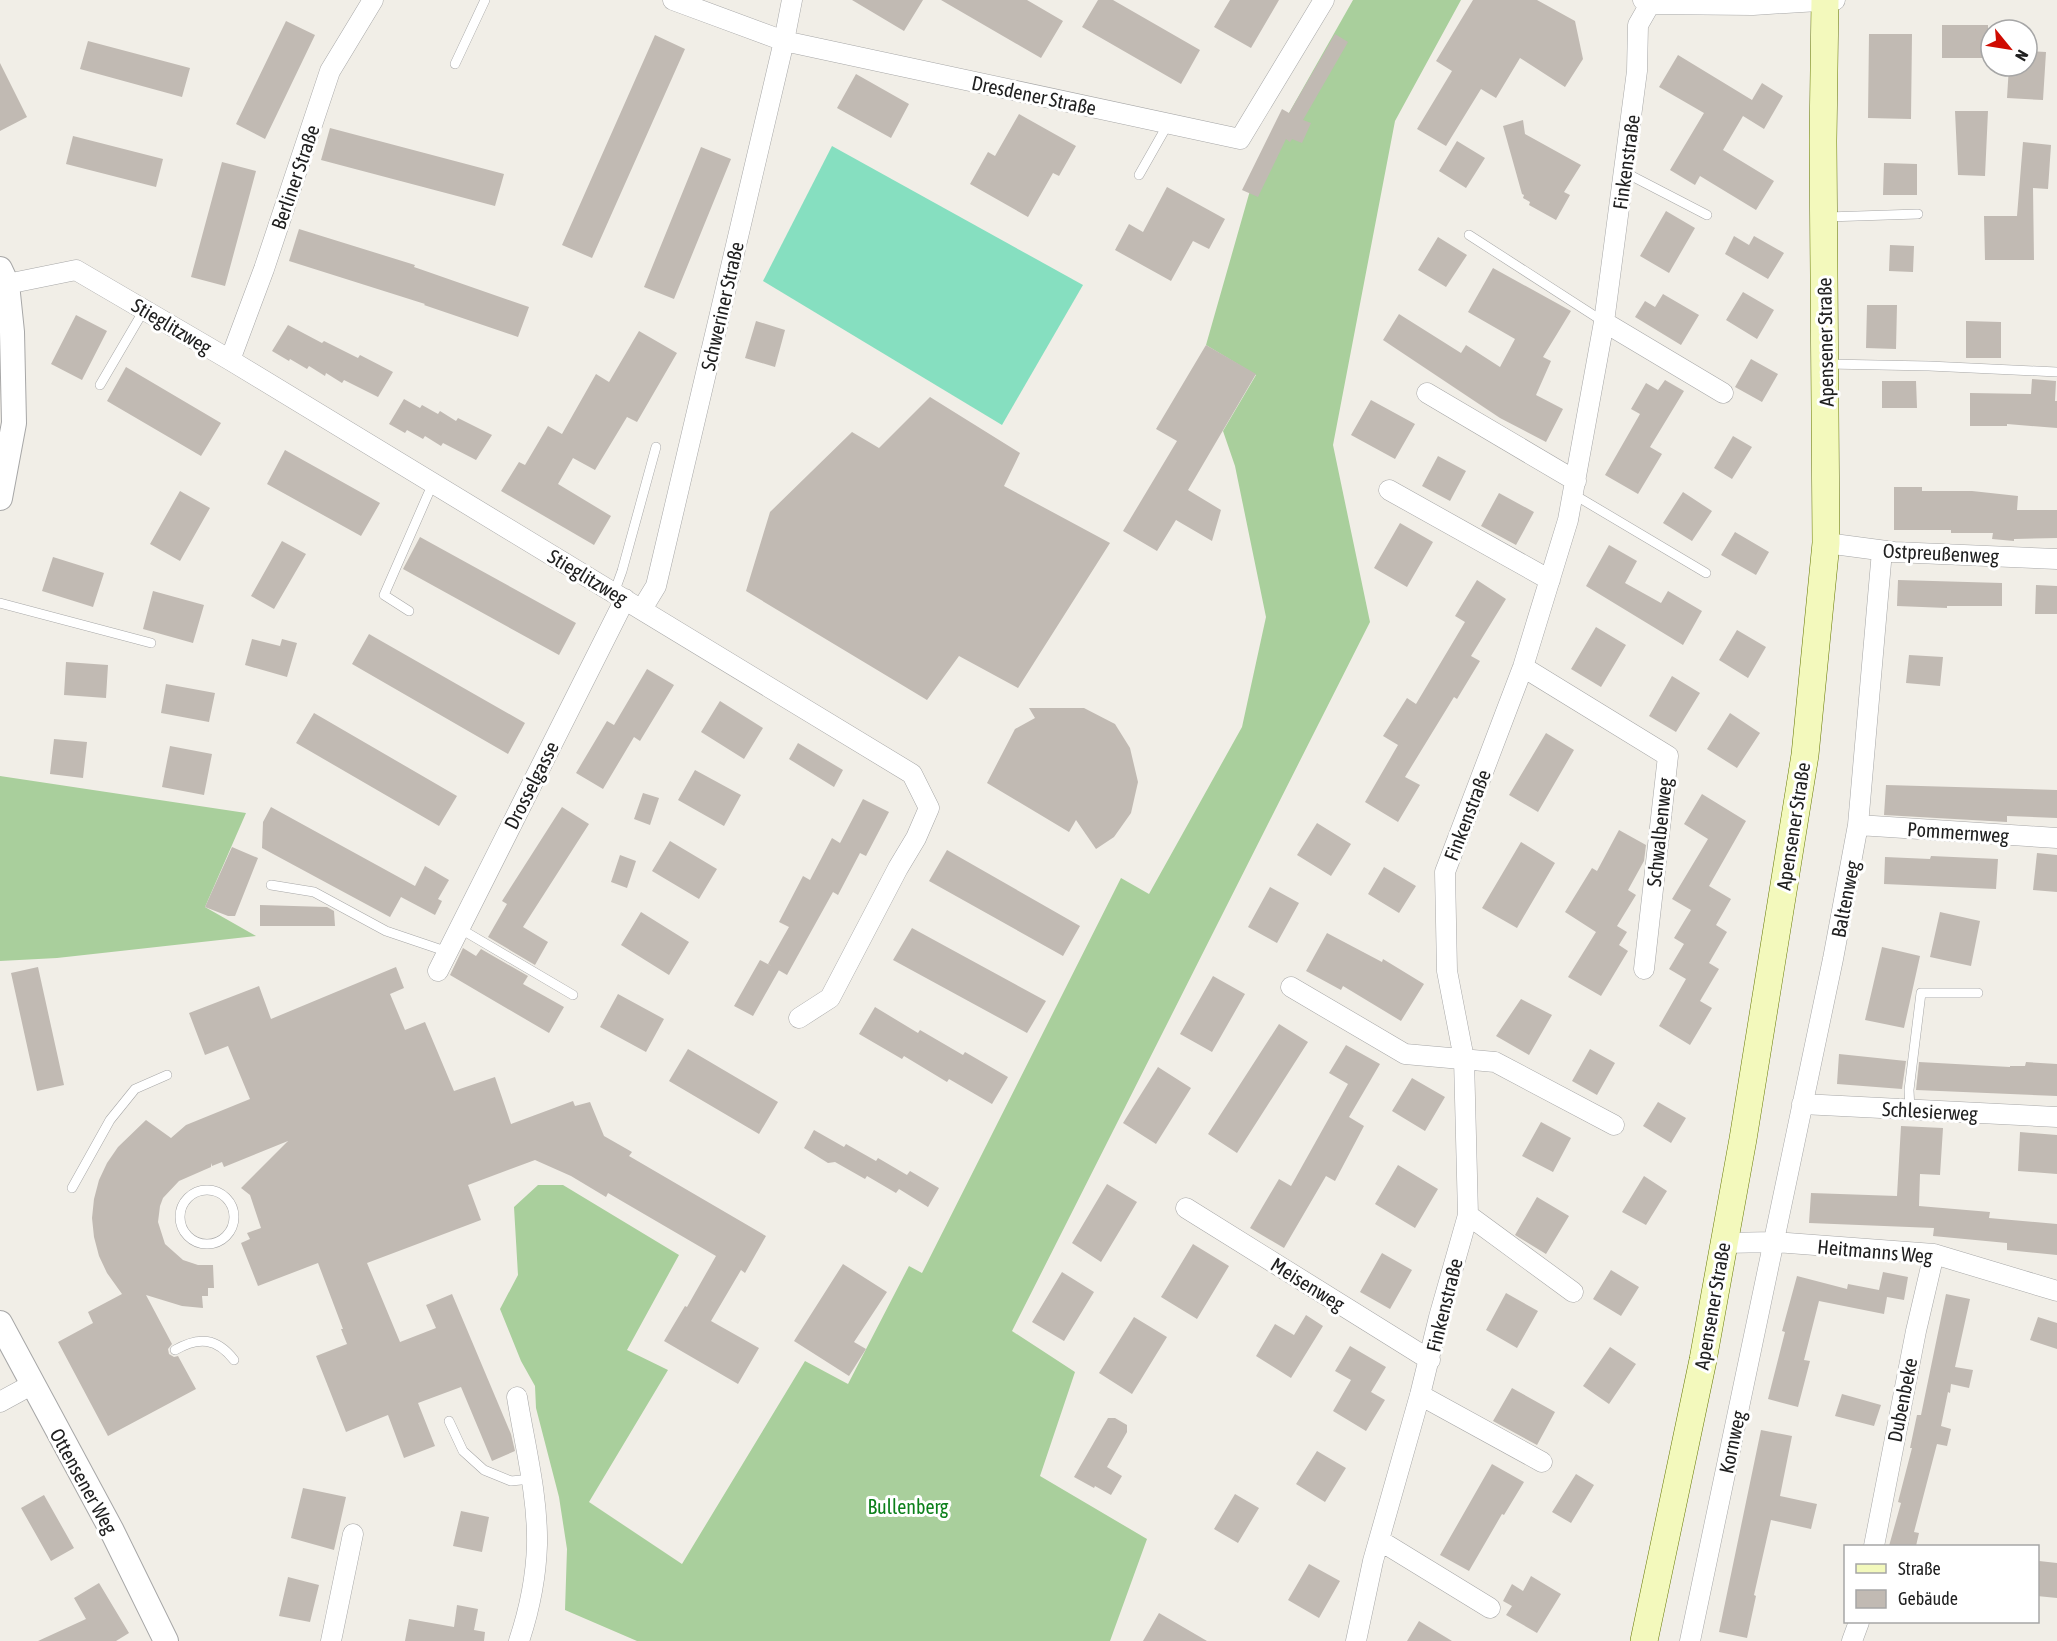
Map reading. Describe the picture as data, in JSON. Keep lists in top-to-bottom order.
{
  "streets": {
    "main road": ["Apensener Straße"],
    "street": [
      "Dresdener Straße",
      "Finkenstraße",
      "Berliner Straße",
      "Schweriner Straße",
      "Stieglitzweg",
      "Ostpreußenweg",
      "Drosselgasse",
      "Schwalbenweg",
      "Pommernweg",
      "Baltenweg",
      "Schlesierweg",
      "Heitmanns Weg",
      "Meisenweg",
      "Dubenbeke",
      "Kornweg",
      "Ottensener Weg"
    ]
  },
  "crossings": [
    ["Dresdener Straße", "Schweriner Straße"],
    ["Finkenstraße", "Schwalbenweg"],
    ["Finkenstraße", "Meisenweg"],
    ["Berliner Straße", "Stieglitzweg"],
    ["Schweriner Straße", "Stieglitzweg"],
    ["Schweriner Straße", "Drosselgasse"],
    ["Stieglitzweg", "Drosselgasse"],
    ["Apensener Straße", "Ostpreußenweg"],
    ["Apensener Straße", "Heitmanns Weg"],
    ["Ostpreußenweg", "Baltenweg"],
    ["Pommernweg", "Baltenweg"],
    ["Baltenweg", "Schlesierweg"],
    ["Baltenweg", "Heitmanns Weg"],
    ["Baltenweg", "Kornweg"],
    ["Heitmanns Weg", "Dubenbeke"],
    ["Heitmanns Weg", "Kornweg"]
  ],
  "parks": ["Bullenberg"],
  "legend": ["Straße", "Gebäude"],
  "north": "bottom right"
}
